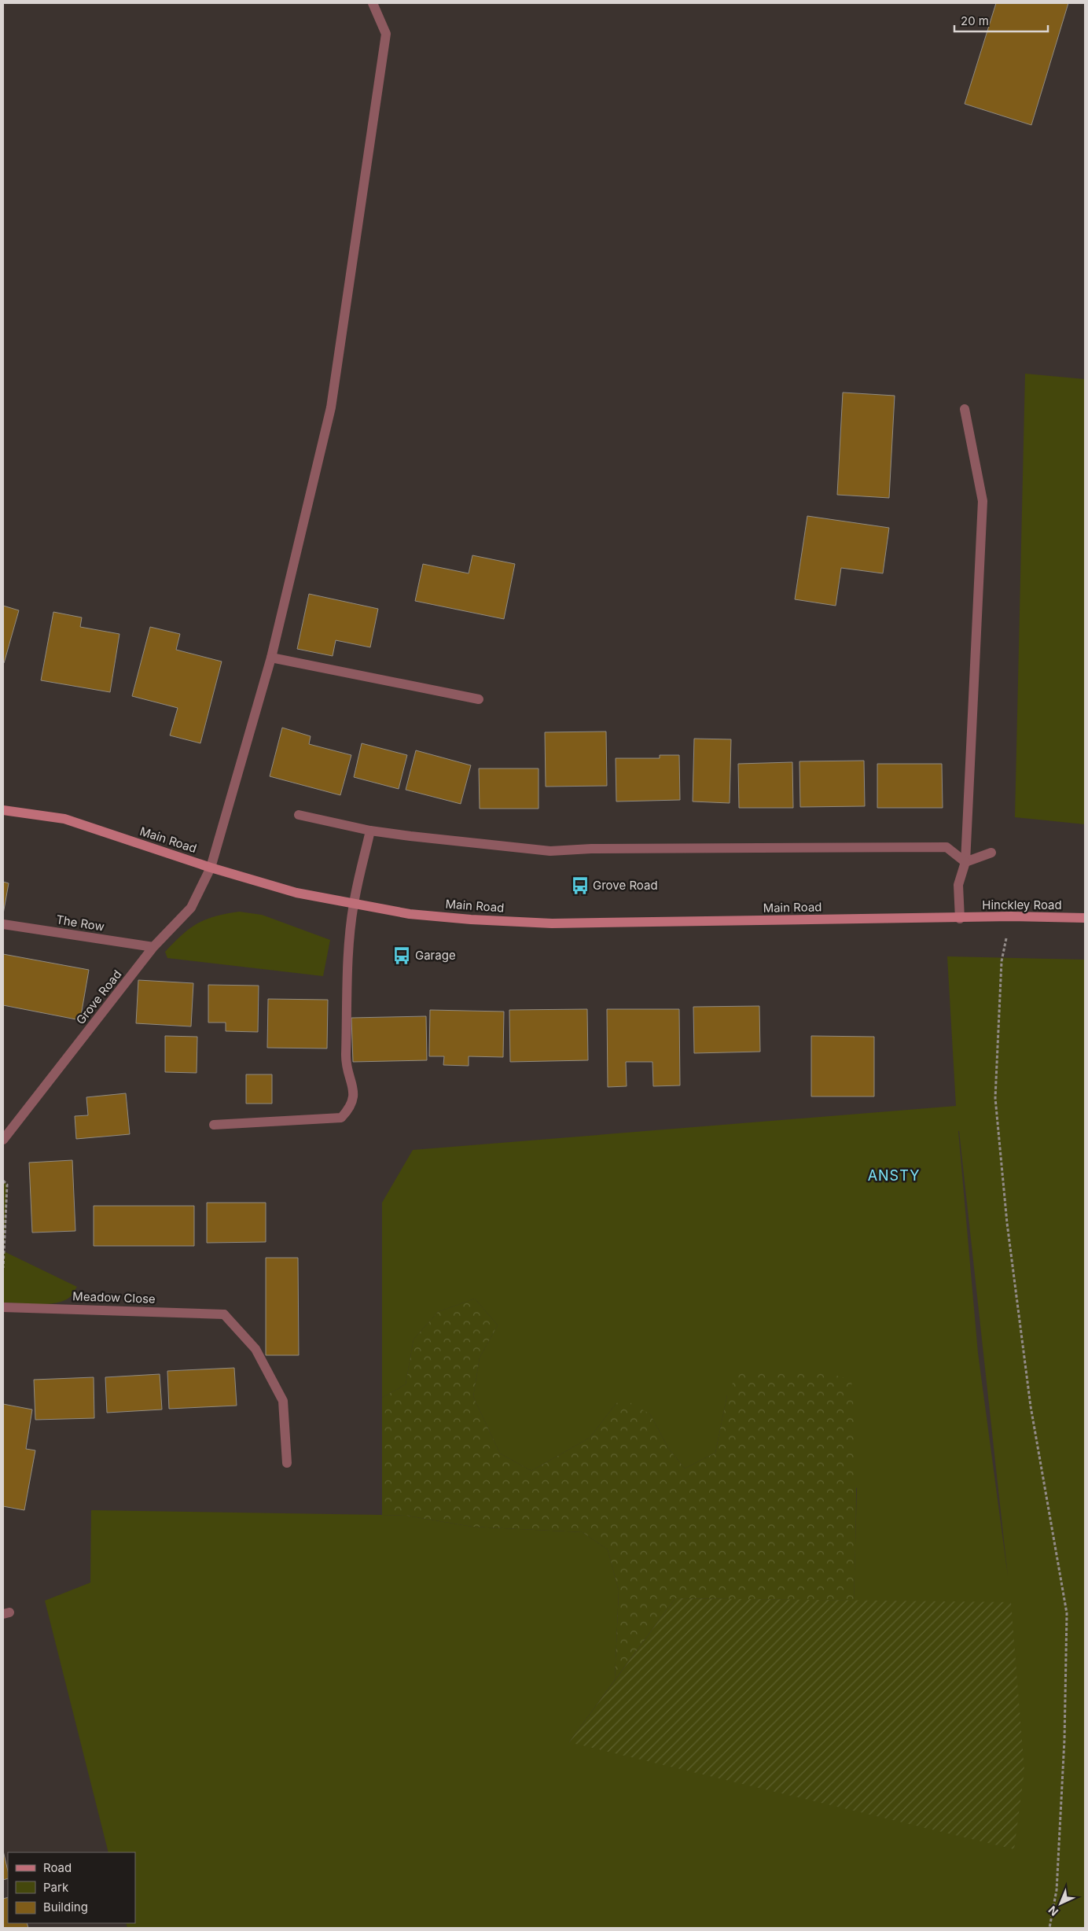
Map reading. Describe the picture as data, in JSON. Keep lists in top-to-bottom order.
{
  "streets": {
    "main road": ["Main Road", "Hinckley Road"],
    "street": ["The Row", "Grove Road", "Meadow Close"]
  },
  "crossings": [
    ["Main Road", "Hinckley Road"],
    ["Main Road", "Grove Road"],
    ["The Row", "Grove Road"]
  ],
  "districts": ["ANSTY"],
  "places": {
    "bus stop": ["Grove Road", "Garage"]
  },
  "legend": ["Road", "Park", "Building"],
  "scale_bar": "20 m",
  "north": "bottom left"
}
